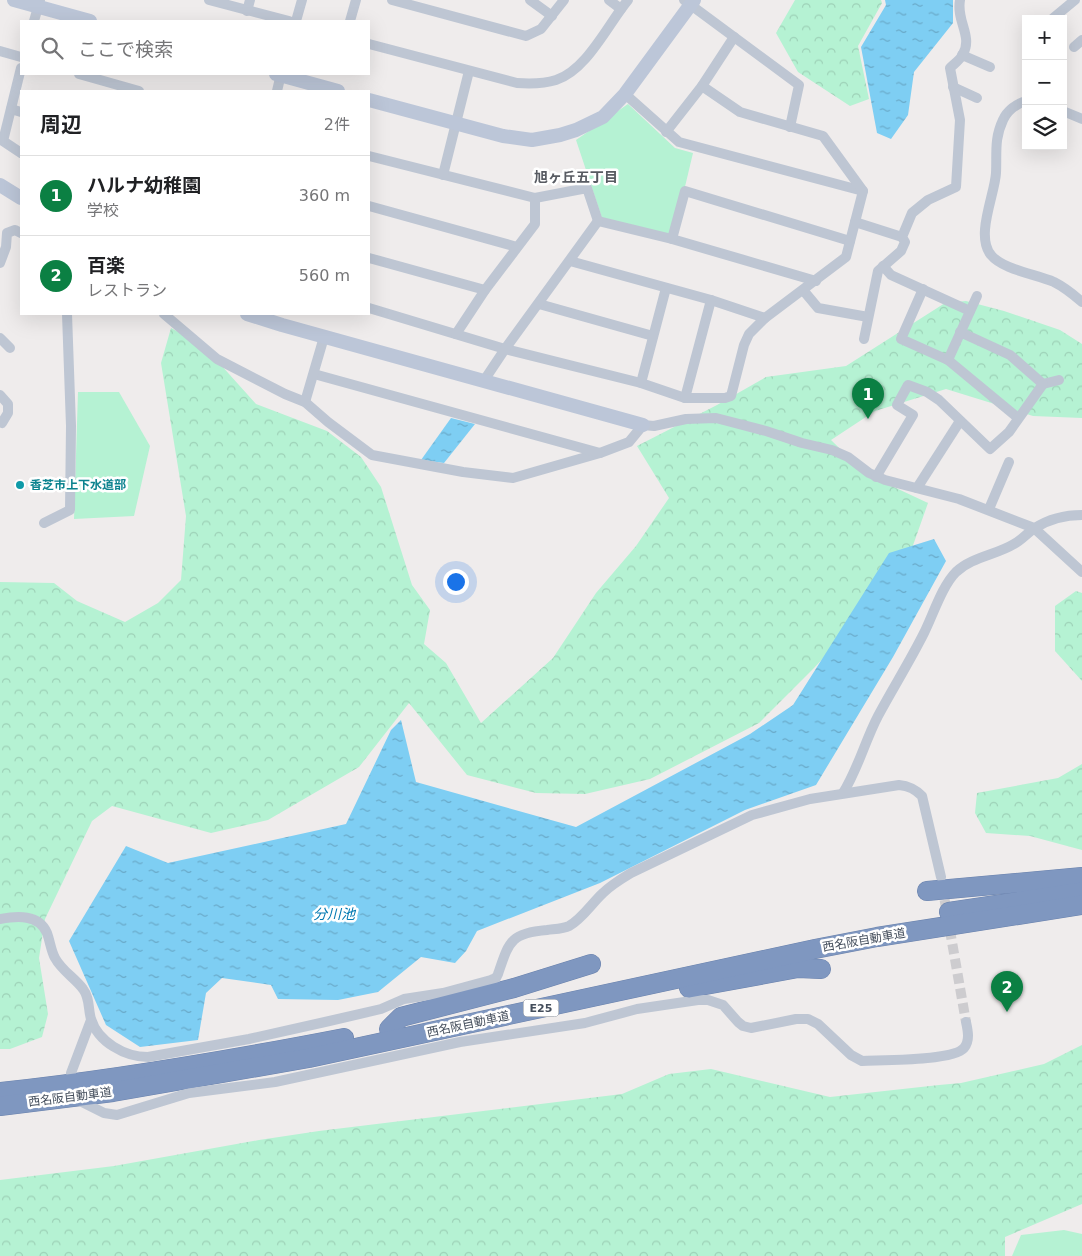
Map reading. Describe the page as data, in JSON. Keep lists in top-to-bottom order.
{
  "streets": {
    "highway": ["西名阪自動車道", "E25"]
  },
  "districts": ["旭ヶ丘五丁目"],
  "water": ["分川池"],
  "places": ["香芝市上下水道部"],
  "page": {
    "map_buttons": ["+", "−"],
    "search": "ここで検索",
    "heading": ["周辺", "2件"],
    "list": [
      {
        "mark": "1",
        "name": "ハルナ幼稚園",
        "note": "学校",
        "value": "360 m"
      },
      {
        "mark": "2",
        "name": "百楽",
        "note": "レストラン",
        "value": "560 m"
      }
    ],
    "pins": ["1", "2"]
  }
}
